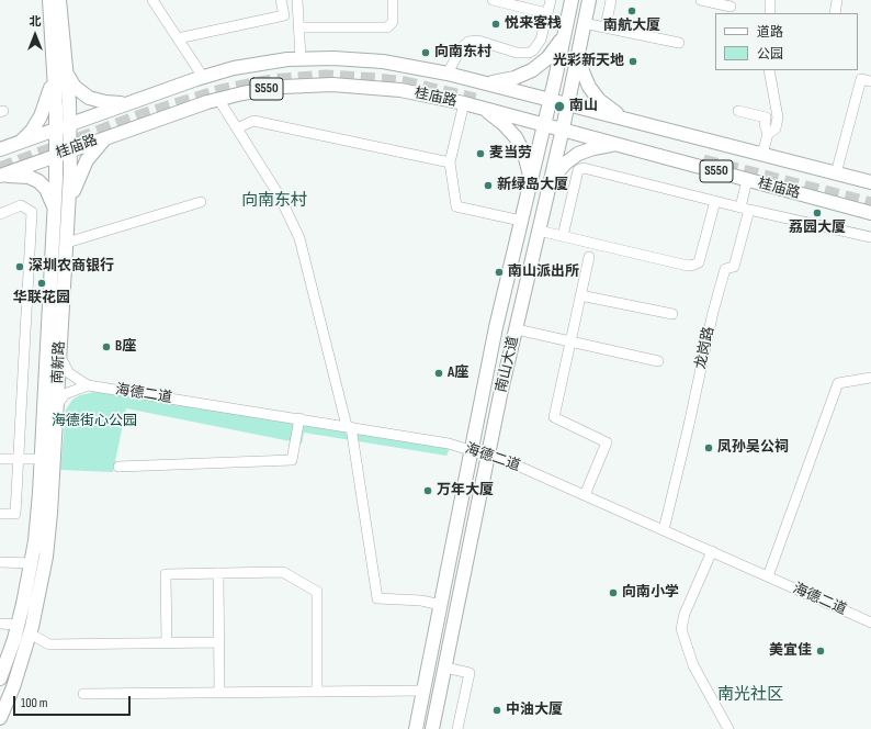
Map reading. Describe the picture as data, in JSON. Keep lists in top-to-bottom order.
{
  "streets": {
    "main road": [
      "S550",
      "桂庙路",
      "南新路",
      "南山大道"
    ],
    "street": ["龙岗路", "海德二道"]
  },
  "crossings": [
    ["桂庙路", "龙岗路"],
    ["桂庙路", "南新路"],
    ["桂庙路", "南山大道"],
    ["龙岗路", "海德二道"],
    ["南新路", "海德二道"],
    ["南山大道", "海德二道"]
  ],
  "districts": ["向南东村", "南光社区"],
  "parks": ["海德街心公园"],
  "places": [
    "南航大厦",
    "悦来客栈",
    "向南东村",
    "光彩新天地",
    "南山",
    "麦当劳",
    "新绿岛大厦",
    "荔园大厦",
    "深圳农商银行",
    "南山派出所",
    "华联花园",
    "B座",
    "A座",
    "凤孙吴公祠",
    "万年大厦",
    "向南小学",
    "美宜佳",
    "中油大厦"
  ],
  "legend": ["道路", "公园"],
  "scale_bar": "100 m",
  "north": "top"
}
